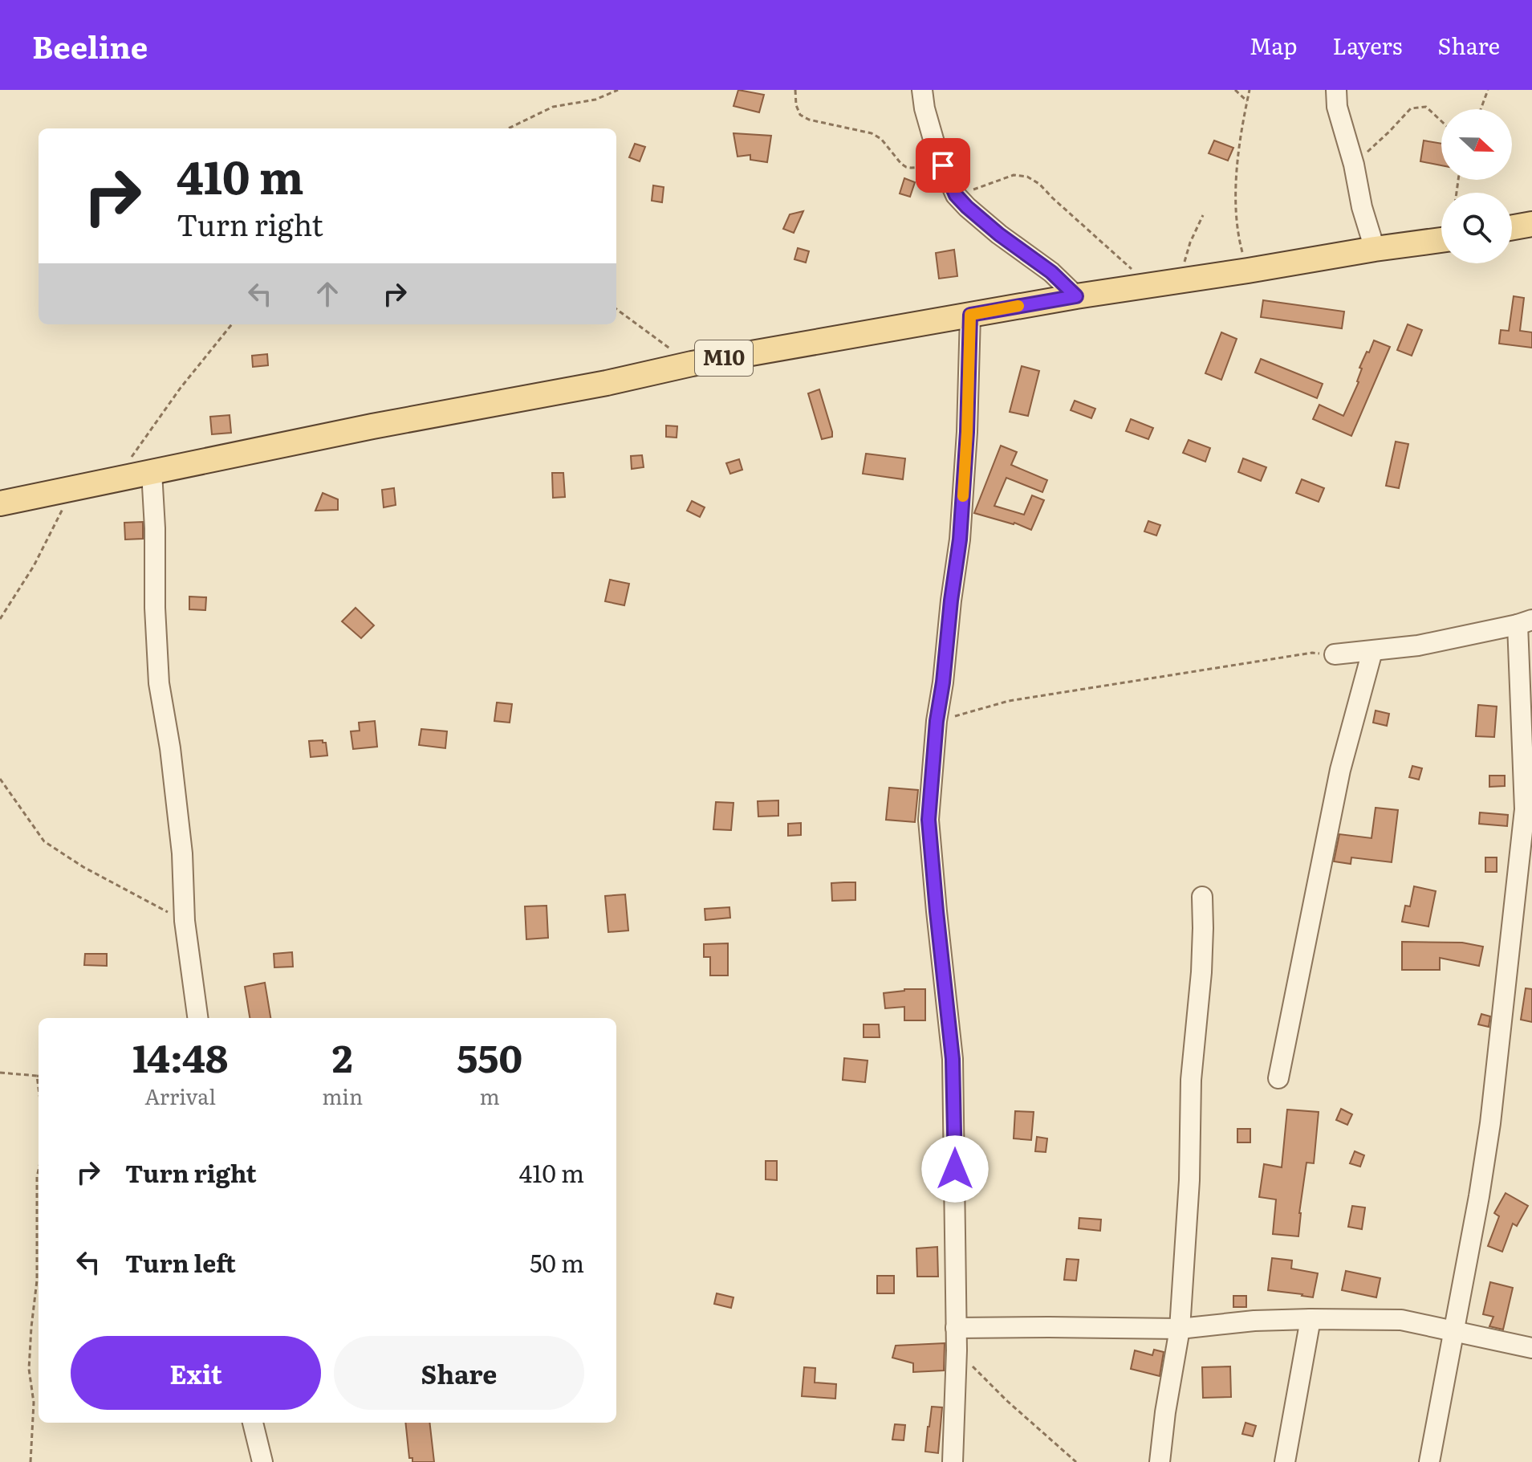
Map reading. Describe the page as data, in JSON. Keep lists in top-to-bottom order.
{
  "streets": {
    "main road": ["M10"]
  },
  "north": "right",
  "page": {
    "header": "Beeline",
    "nav": ["Map", "Layers", "Share"],
    "turn": ["410 m", "Turn right"],
    "eta": [
      "14:48",
      "Arrival",
      "2",
      "min",
      "550",
      "m"
    ],
    "list": [
      {
        "name": "Turn right",
        "value": "410 m"
      },
      {
        "name": "Turn left",
        "value": "50 m"
      }
    ],
    "buttons": ["Exit", "Share"]
  }
}
